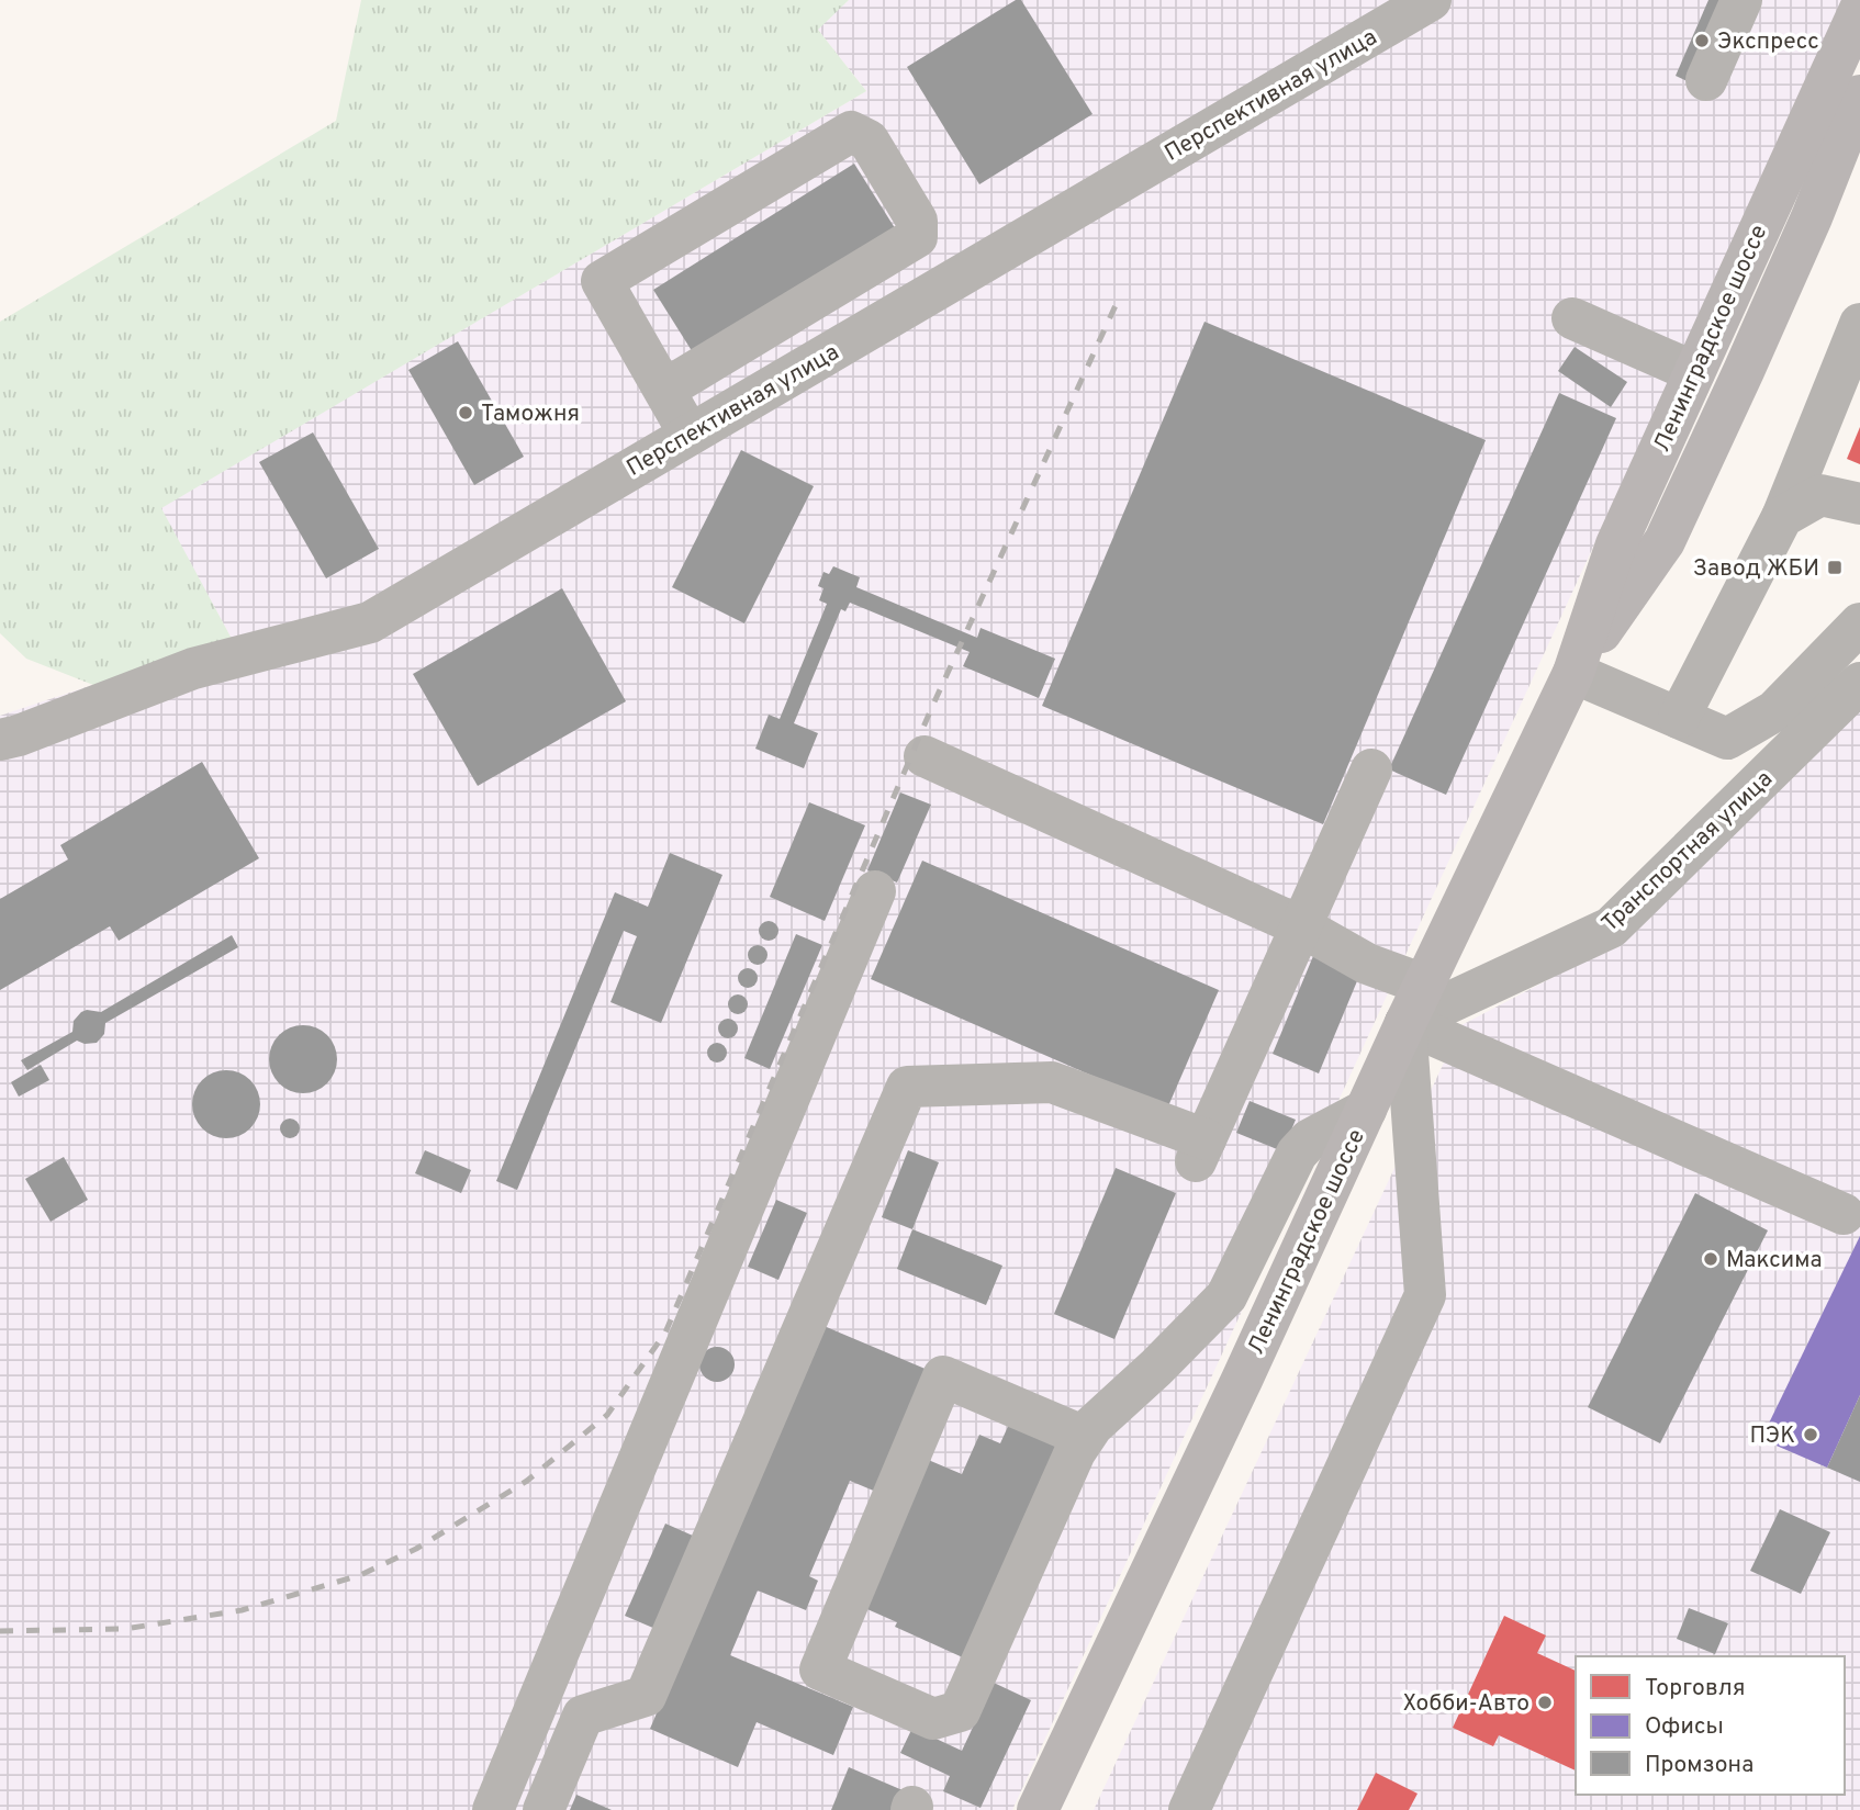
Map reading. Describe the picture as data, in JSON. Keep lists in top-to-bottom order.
{
  "streets": {
    "main road": ["Ленинградское шоссе"],
    "street": ["Перспективная улица", "Транспортная улица"]
  },
  "crossings": [
    ["Ленинградское шоссе", "Транспортная улица"]
  ],
  "places": {
    "other": [
      "Экспресс",
      "Таможня",
      "Максима",
      "ПЭК",
      "Хобби-Авто"
    ],
    "transit": ["Завод ЖБИ"]
  },
  "legend": ["Торговля", "Офисы", "Промзона"]
}
